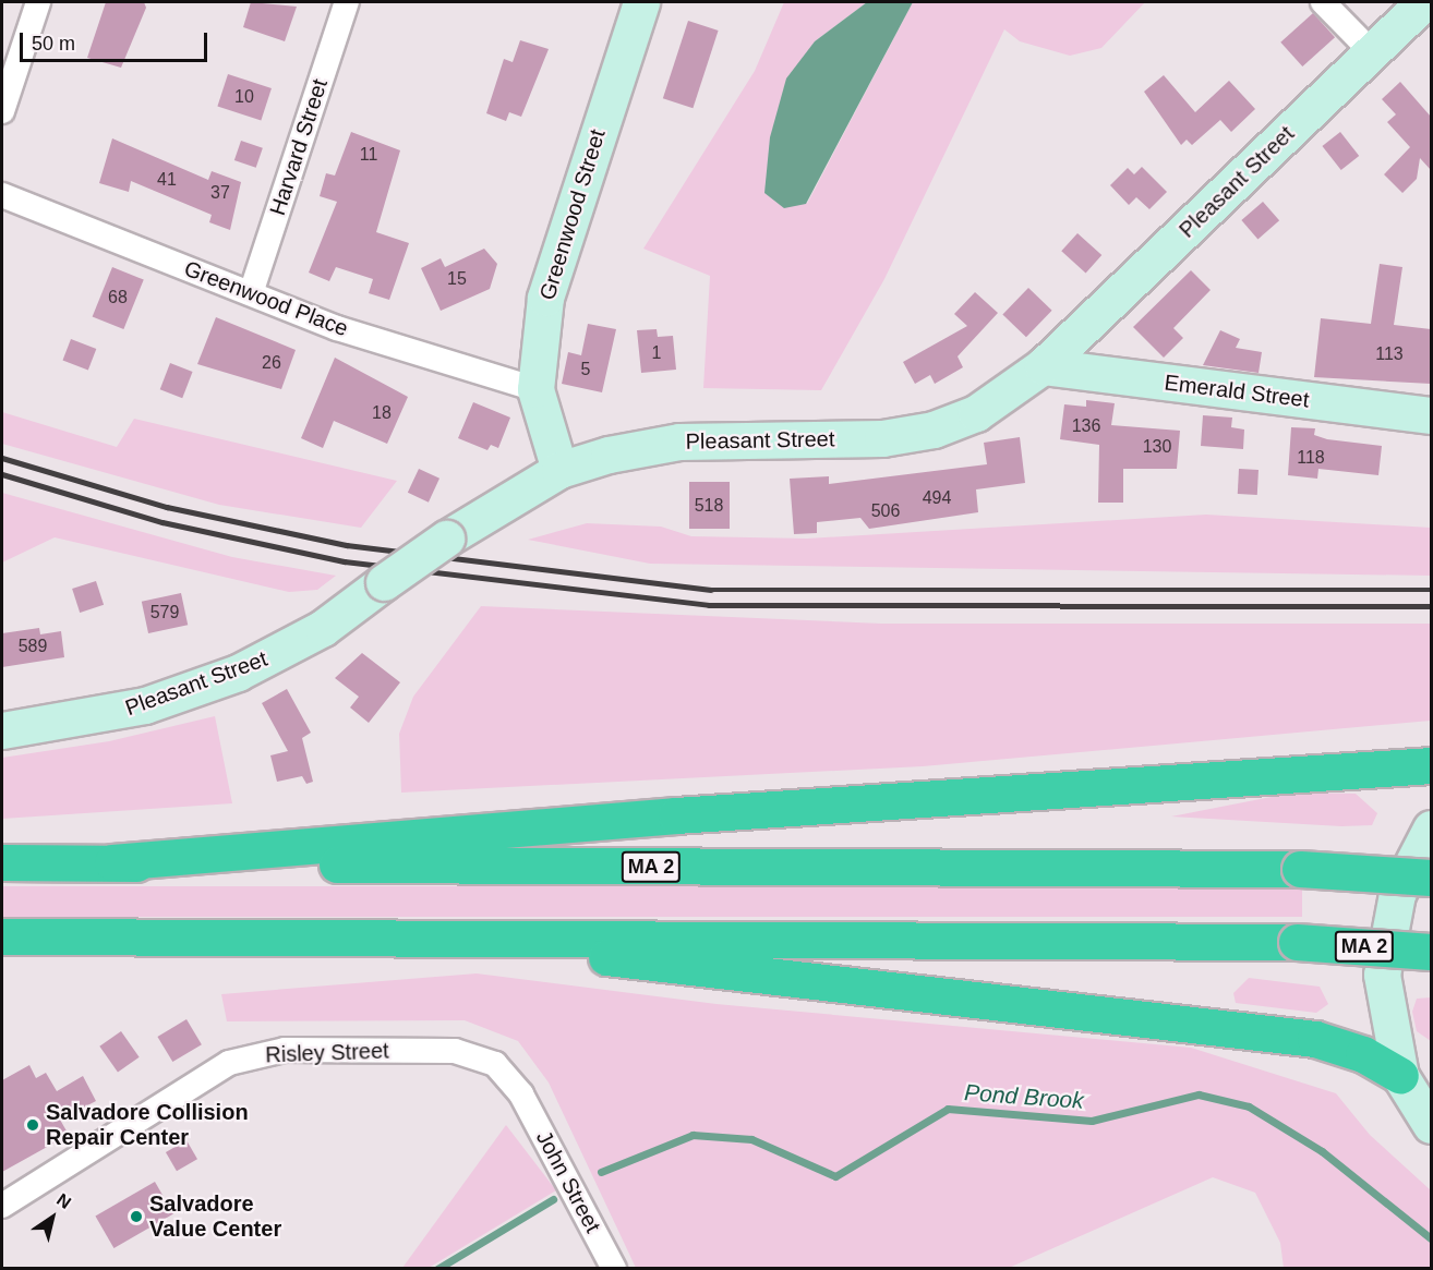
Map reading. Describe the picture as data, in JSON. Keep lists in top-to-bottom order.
{
  "streets": {
    "highway": ["MA 2"],
    "street": [
      "Harvard Street",
      "Pleasant Street",
      "Greenwood Street",
      "Greenwood Place",
      "Emerald Street",
      "Risley Street",
      "John Street"
    ]
  },
  "crossings": [
    ["Harvard Street", "Greenwood Place"],
    ["Pleasant Street", "Greenwood Street"],
    ["Pleasant Street", "Emerald Street"],
    ["Greenwood Street", "Greenwood Place"],
    ["Risley Street", "John Street"]
  ],
  "water": ["Pond Brook"],
  "places": ["Salvadore Collision Repair Center", "Salvadore Value Center"],
  "house_numbers": [
    "10",
    "11",
    "41",
    "37",
    "15",
    "68",
    "1",
    "113",
    "26",
    "5",
    "18",
    "136",
    "130",
    "118",
    "494",
    "518",
    "506",
    "579",
    "589"
  ],
  "scale_bar": "50 m",
  "north": "top right"
}
